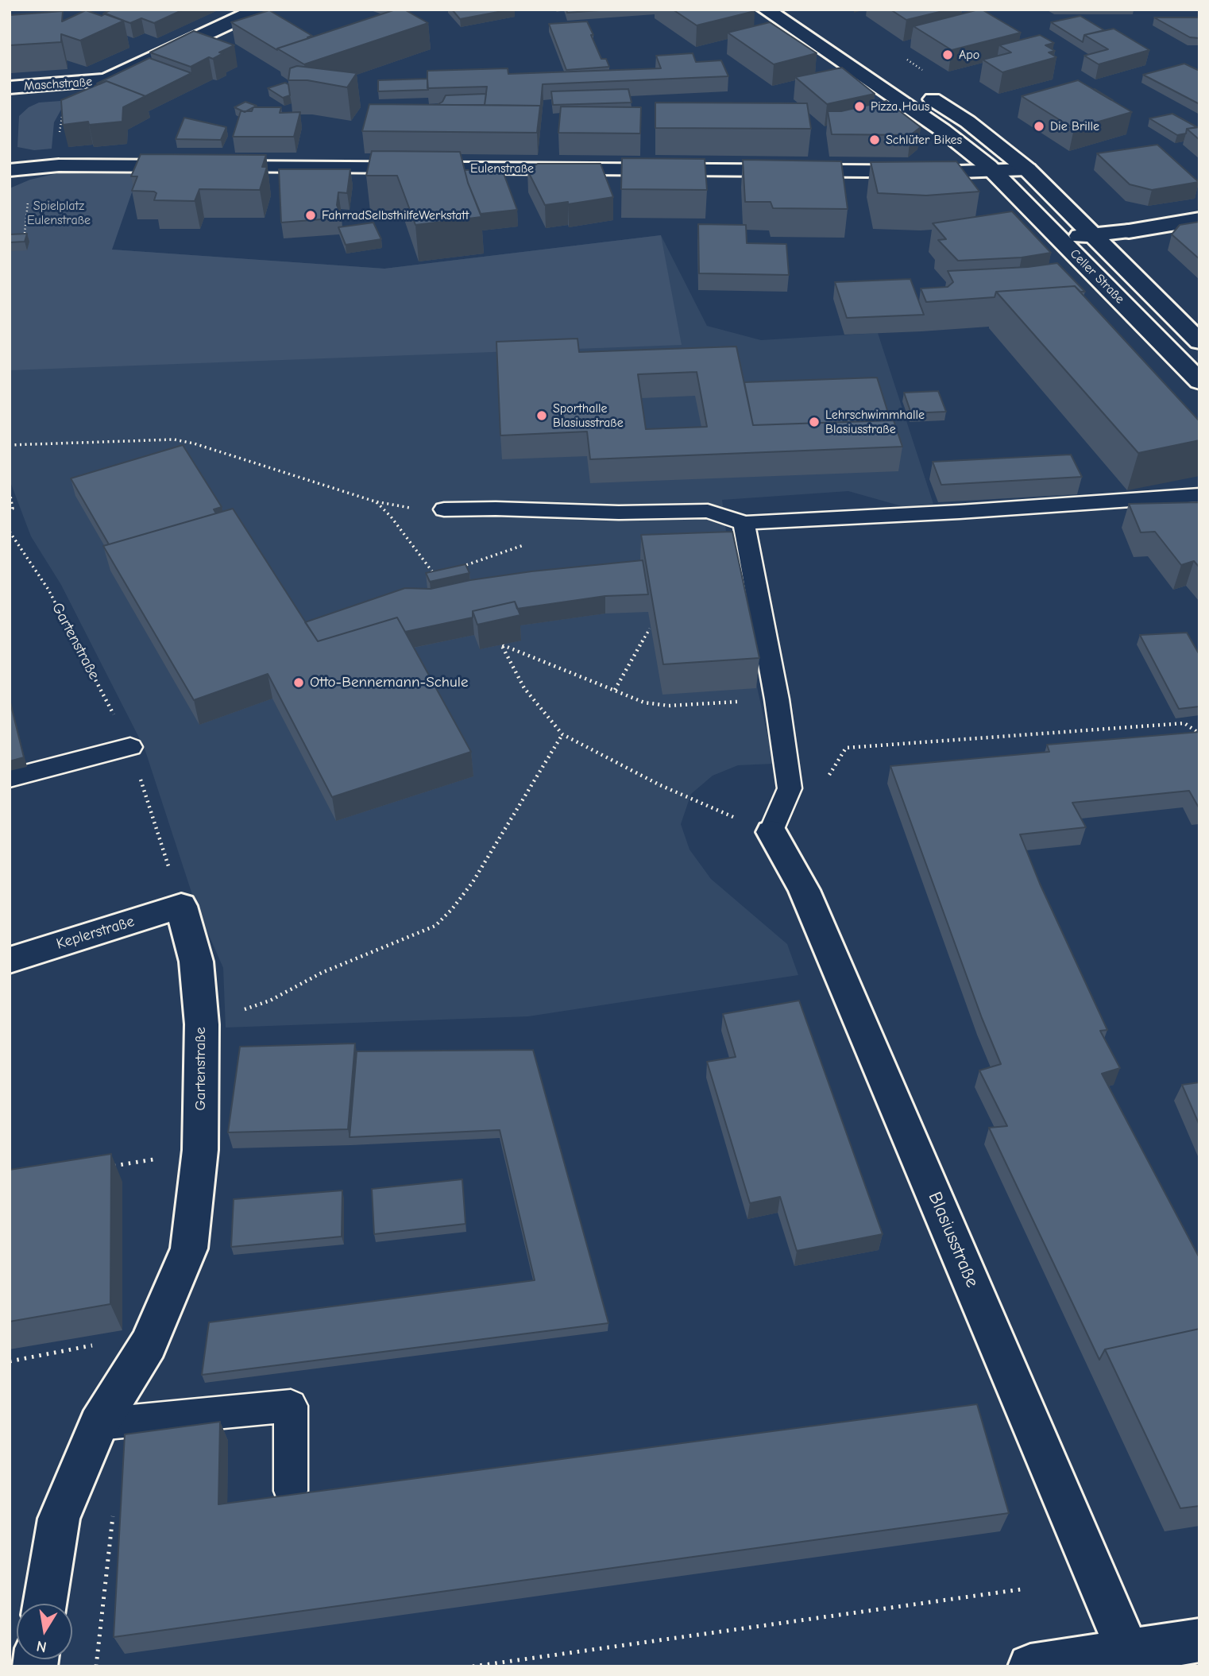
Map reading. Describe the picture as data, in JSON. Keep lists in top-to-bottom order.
{
  "streets": {
    "street": [
      "Maschstraße",
      "Eulenstraße",
      "Celler Straße",
      "Gartenstraße",
      "Keplerstraße",
      "Blasiusstraße"
    ]
  },
  "crossings": [
    ["Eulenstraße", "Celler Straße"],
    ["Gartenstraße", "Keplerstraße"]
  ],
  "parks": ["Spielplatz Eulenstraße"],
  "places": [
    "Apo",
    "Pizza Haus",
    "Die Brille",
    "Schlüter Bikes",
    "FahrradSelbsthilfeWerkstatt",
    "Sporthalle Blasiusstraße",
    "Lehrschwimmhalle Blasiusstraße",
    "Otto-Bennemann-Schule"
  ],
  "north": "bottom"
}
